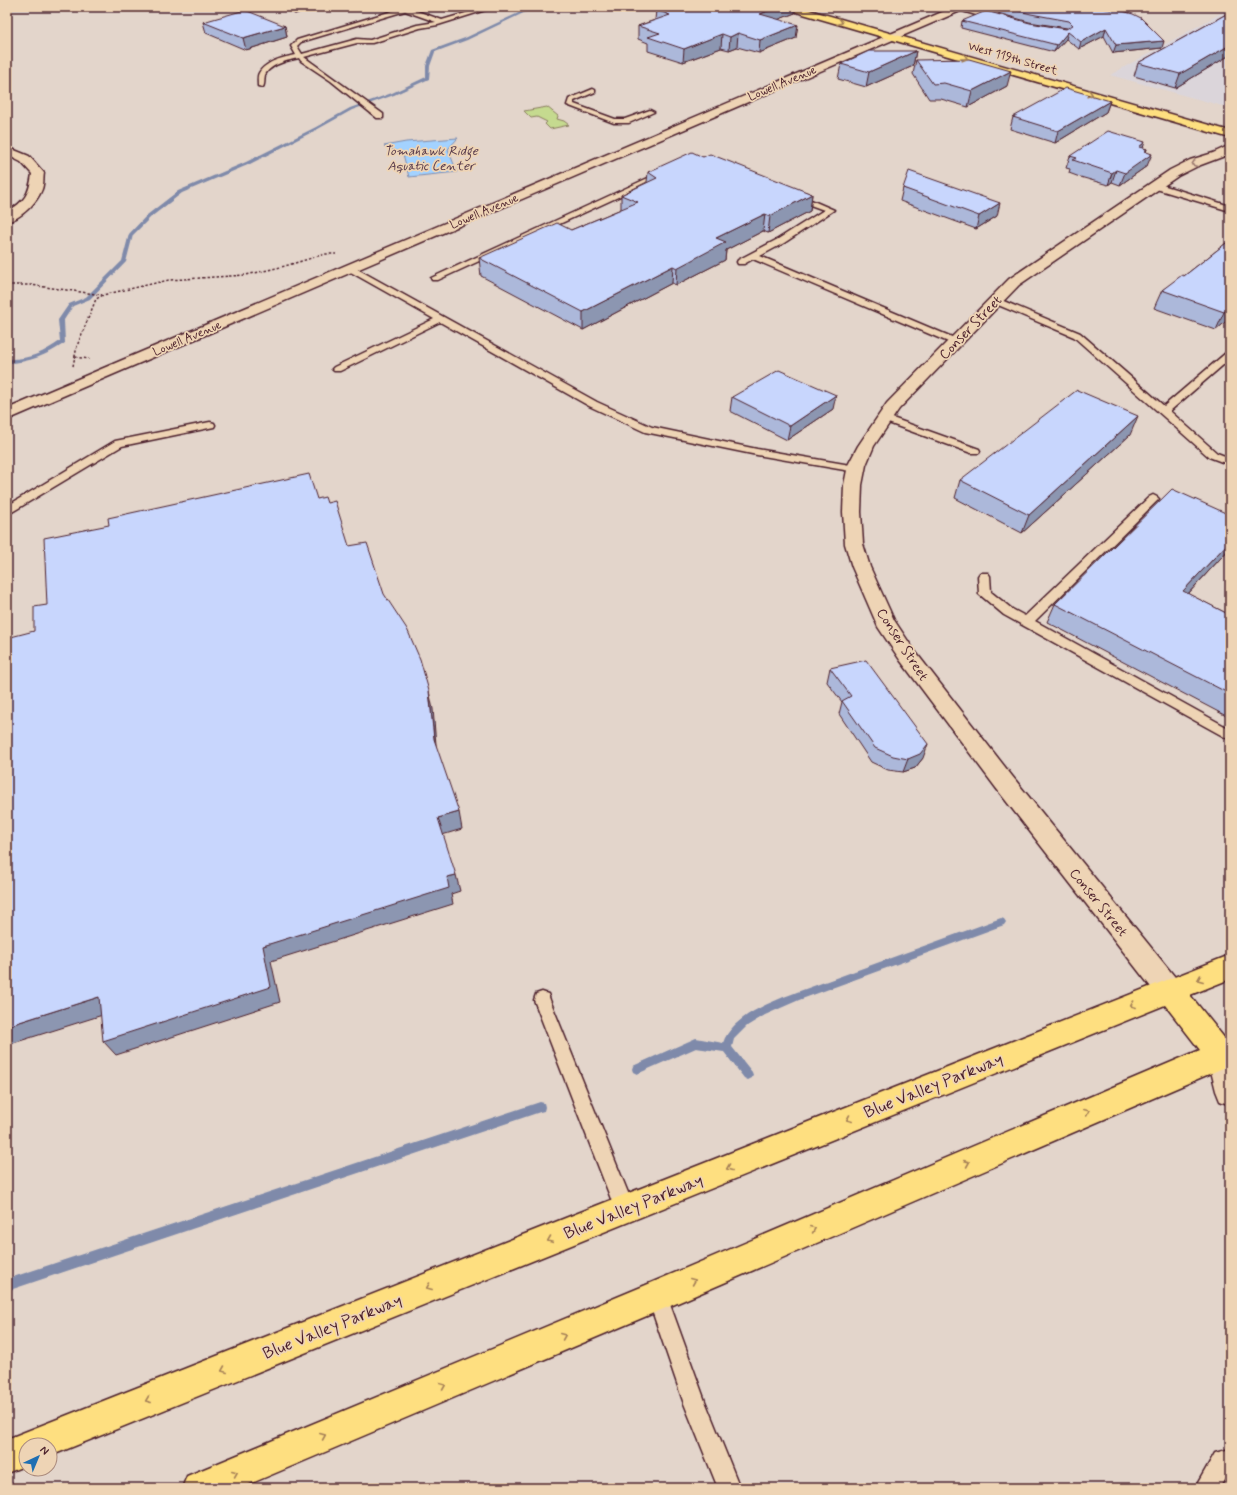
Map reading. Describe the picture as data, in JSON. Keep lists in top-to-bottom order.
{
  "streets": {
    "main road": ["West 119th Street", "Blue Valley Parkway"],
    "street": ["Lowell Avenue", "Conser Street"]
  },
  "crossings": [
    ["West 119th Street", "Lowell Avenue"],
    ["Conser Street", "Blue Valley Parkway"]
  ],
  "one_way": ["West 119th Street"],
  "water": ["Tomahawk Ridge Aquatic Center"],
  "north": "top right"
}
